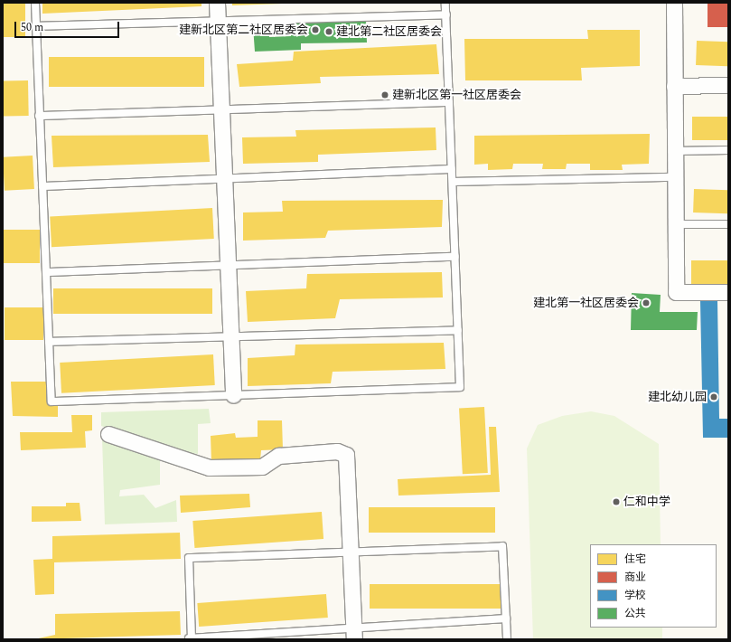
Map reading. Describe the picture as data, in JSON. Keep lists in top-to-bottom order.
{
  "places": [
    "建新北区第二社区居委会",
    "建北第二社区居委会",
    "建新北区第一社区居委会",
    "建北第一社区居委会",
    "建北幼儿园",
    "仁和中学"
  ],
  "legend": [
    "住宅",
    "商业",
    "学校",
    "公共"
  ],
  "scale_bar": "50 m"
}
